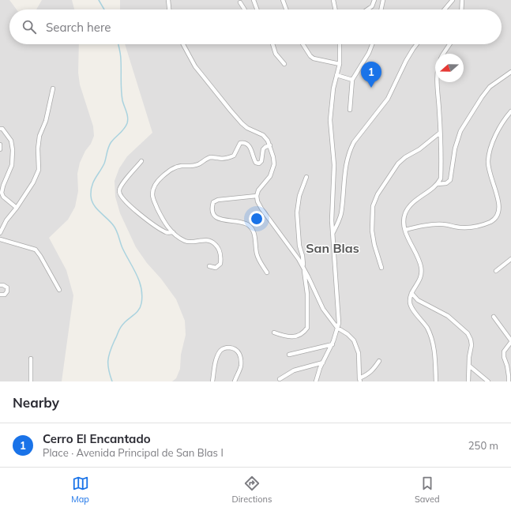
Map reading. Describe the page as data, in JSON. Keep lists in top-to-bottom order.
{
  "districts": ["San Blas"],
  "north": "left",
  "page": {
    "search": "Search here",
    "pins": "1",
    "heading": "Nearby",
    "list": [
      {
        "mark": "1",
        "name": "Cerro El Encantado",
        "note": "Place · Avenida Principal de San Blas I",
        "value": "250 m"
      }
    ],
    "nav": ["Map", "Directions", "Saved"]
  }
}
